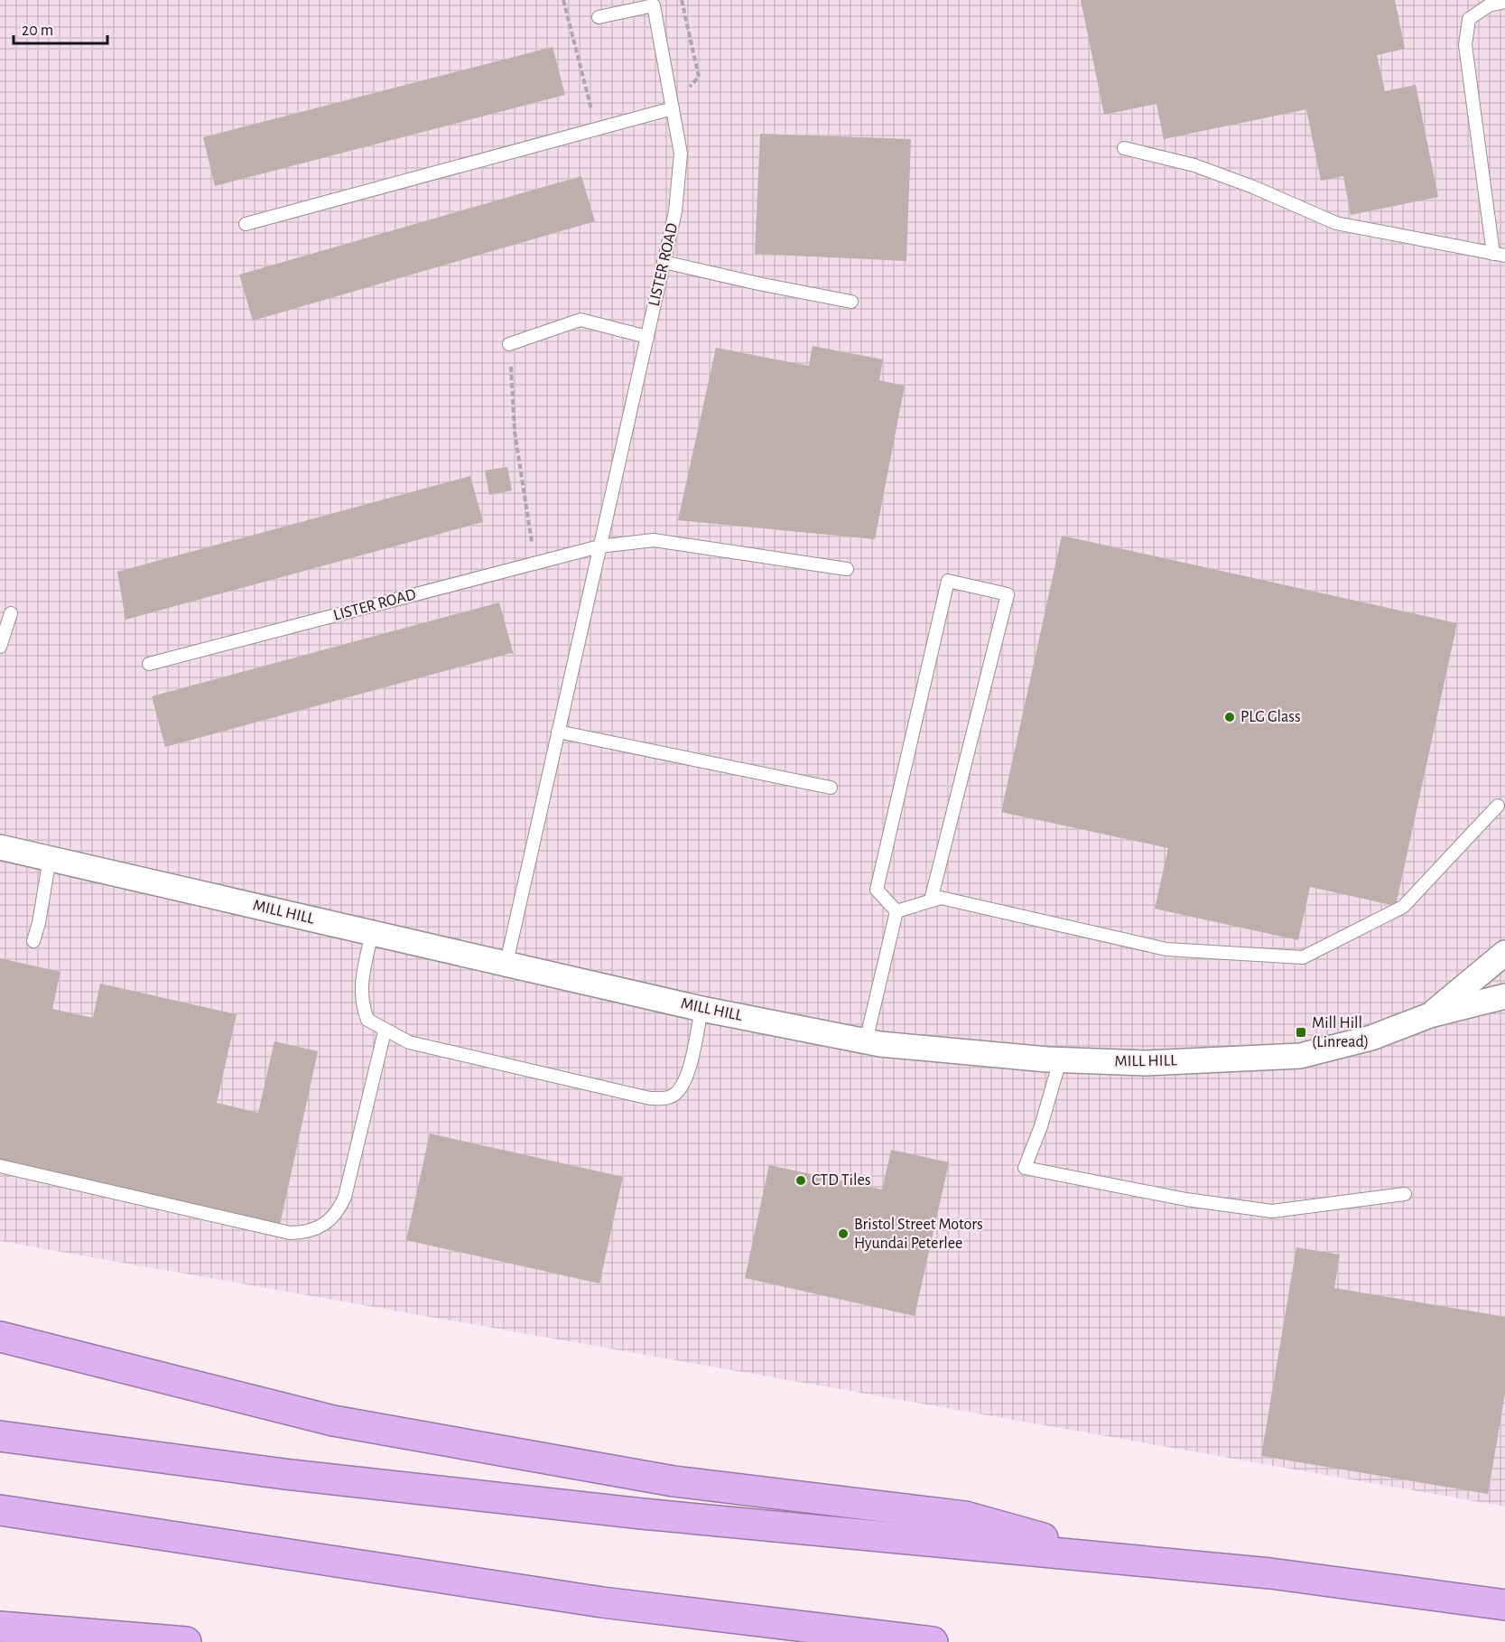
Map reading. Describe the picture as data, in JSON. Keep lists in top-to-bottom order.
{
  "streets": {
    "street": ["MILL HILL"],
    "lane": ["LISTER ROAD"]
  },
  "crossings": [
    ["LISTER ROAD", "MILL HILL"]
  ],
  "places": {
    "other": ["PLG Glass", "CTD Tiles", "Bristol Street Motors Hyundai Peterlee"],
    "transit": ["Mill Hill (Linread)"]
  },
  "scale_bar": "20 m"
}
